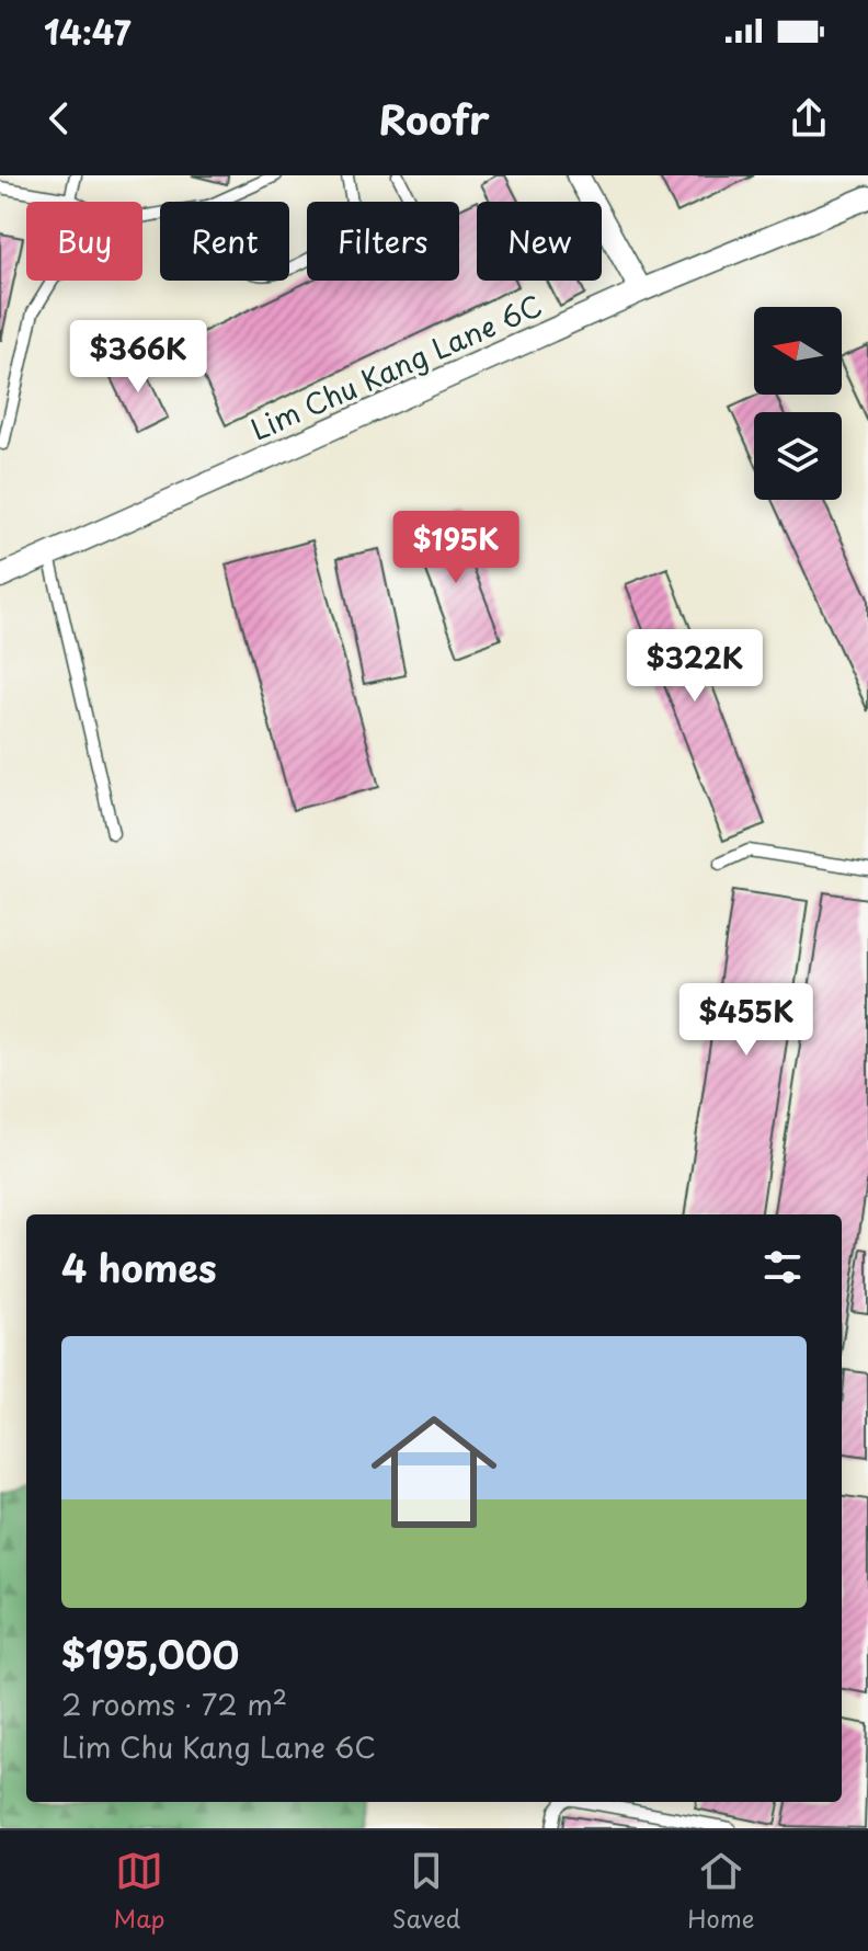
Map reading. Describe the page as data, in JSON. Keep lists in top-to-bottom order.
{
  "streets": {
    "street": ["Lim Chu Kang Lane 6C"]
  },
  "north": "left",
  "page": {
    "status": "14:47",
    "header": "Roofr",
    "chip": [
      "Buy",
      "Rent",
      "Filters",
      "New"
    ],
    "price": [
      "$366K",
      "$195K",
      "$322K",
      "$455K"
    ],
    "heading": "4 homes",
    "list": [
      {
        "name": "$195,000",
        "note": "2 rooms · 72 m² · Lim Chu Kang Lane 6C"
      }
    ],
    "tabs": ["Map", "Saved", "Home"]
  }
}
